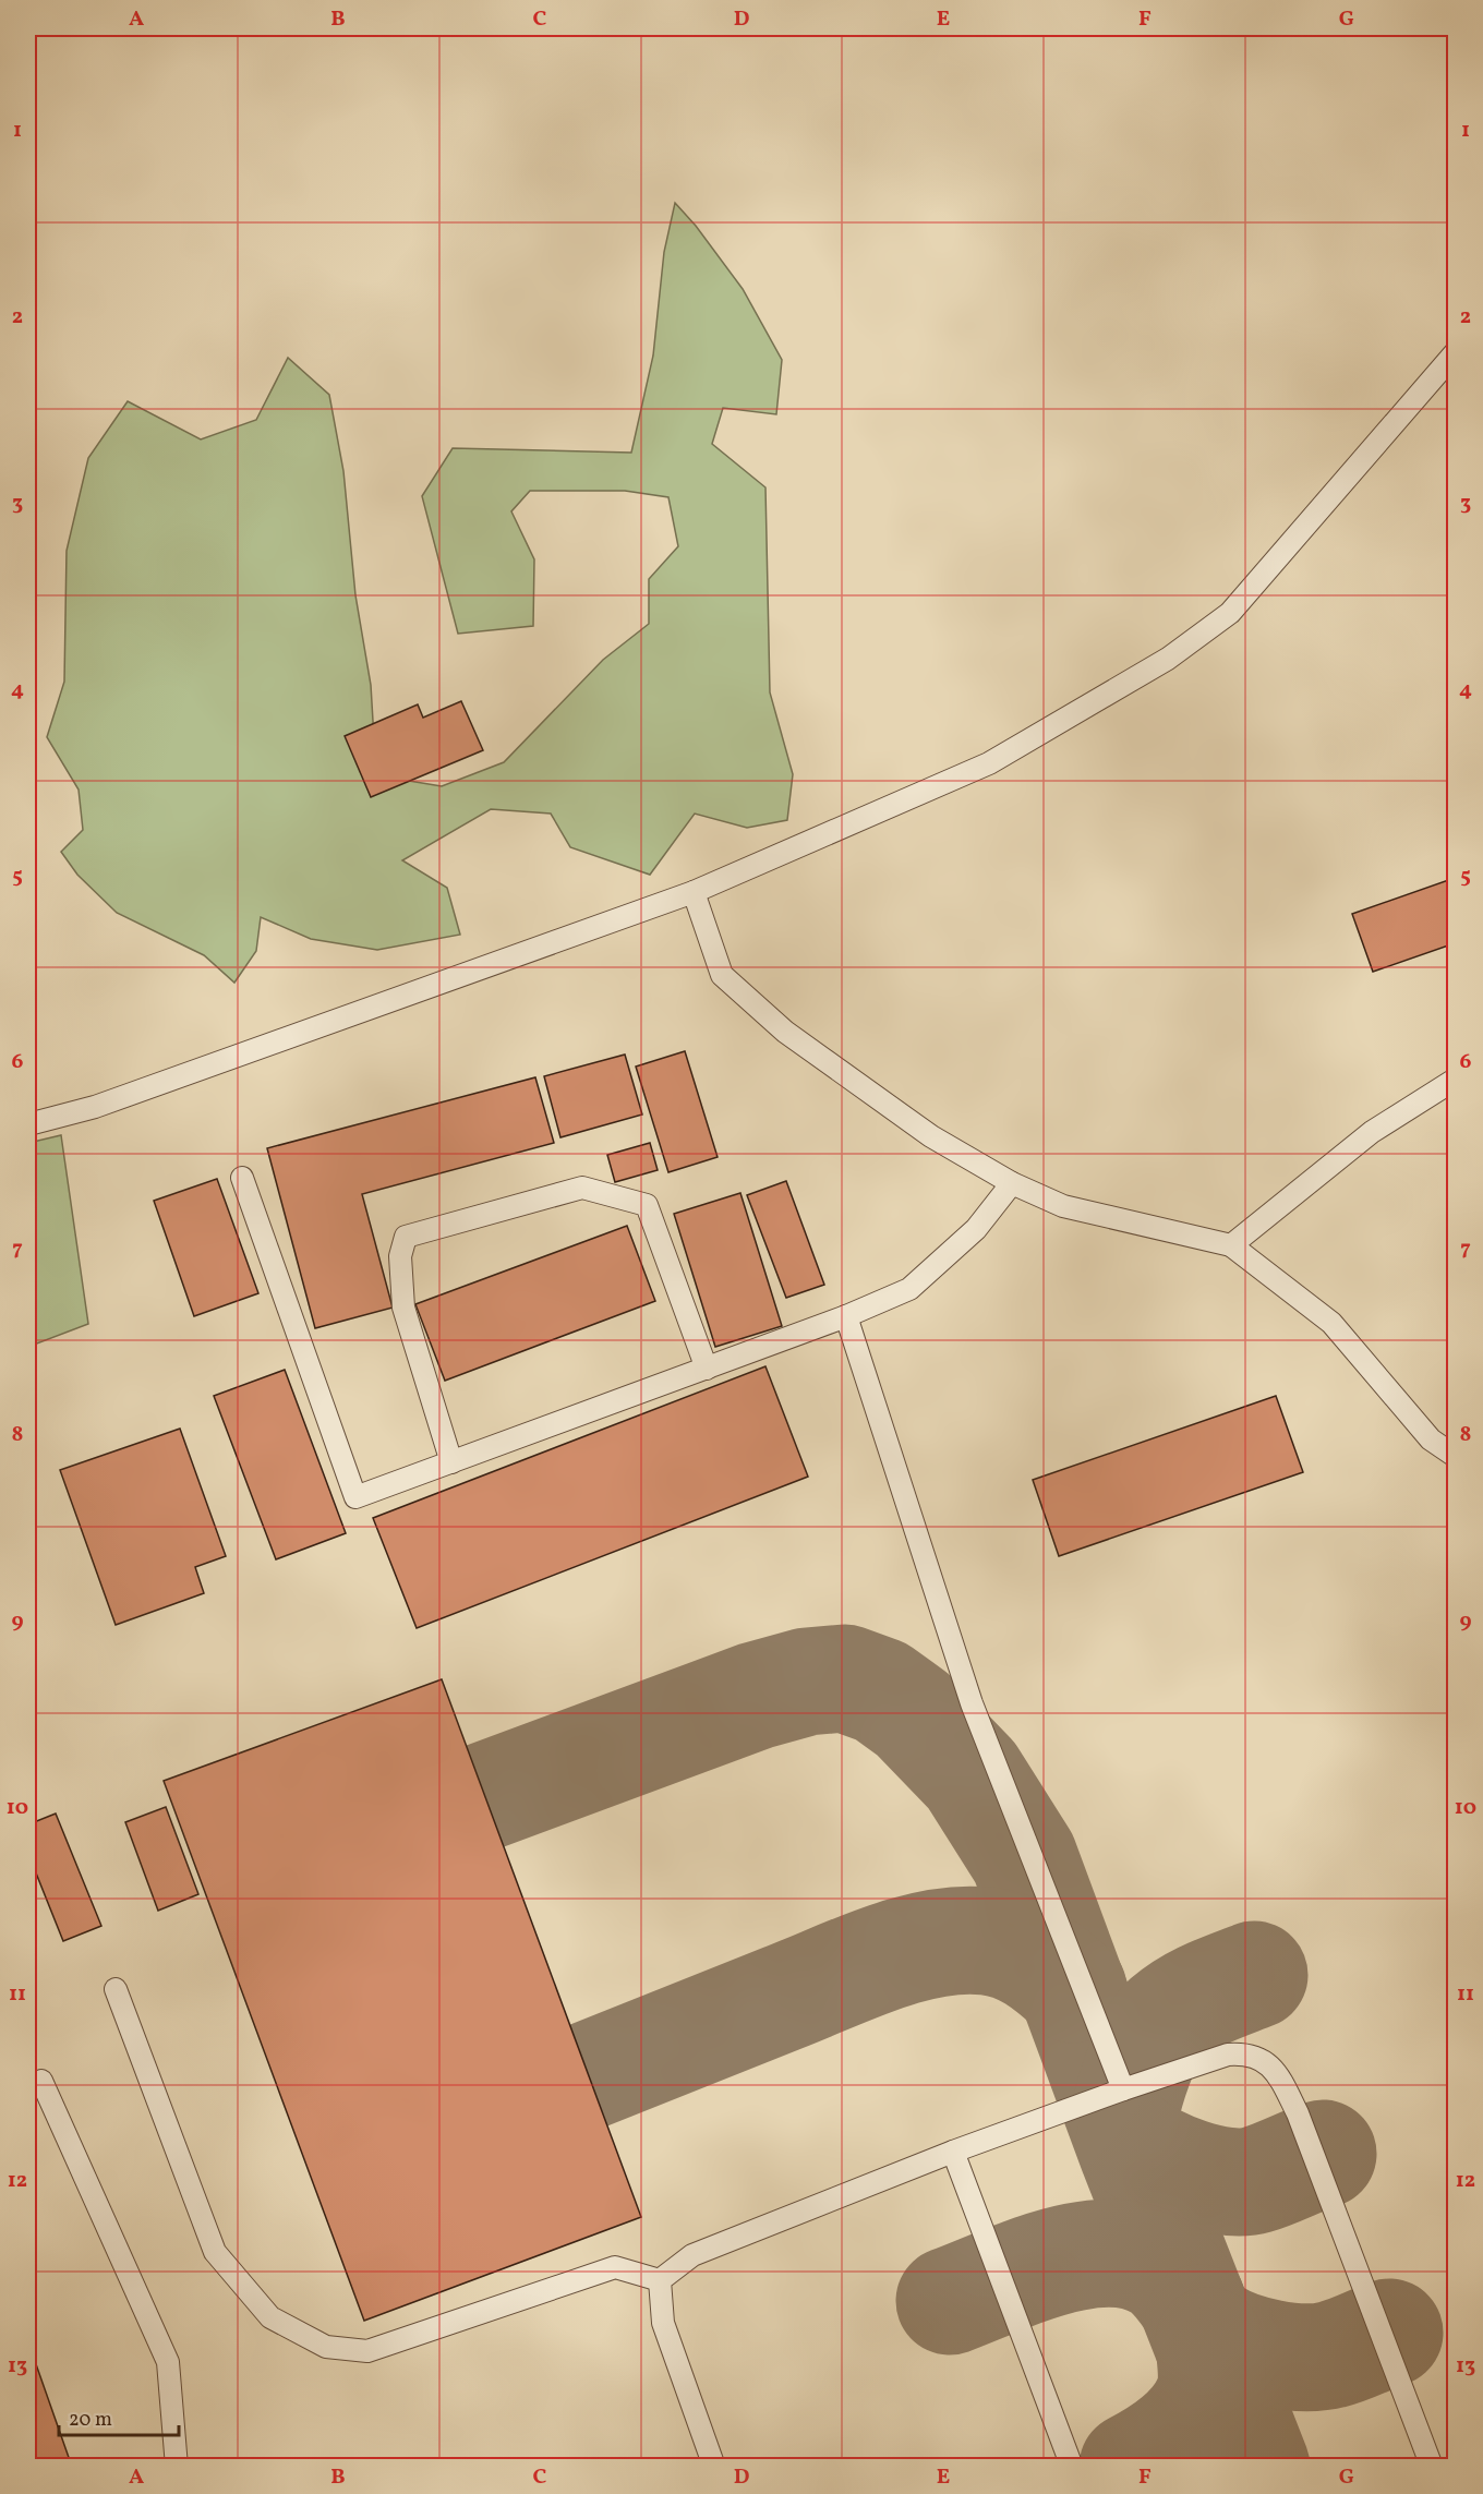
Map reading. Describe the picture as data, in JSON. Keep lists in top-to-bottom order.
{
  "scale_bar": "20 m",
  "grid": {
    "columns": [
      "A",
      "B",
      "C",
      "D",
      "E",
      "F",
      "G"
    ],
    "rows": [
      "1",
      "2",
      "3",
      "4",
      "5",
      "6",
      "7",
      "8",
      "9",
      "10",
      "11",
      "12",
      "13"
    ]
  }
}
